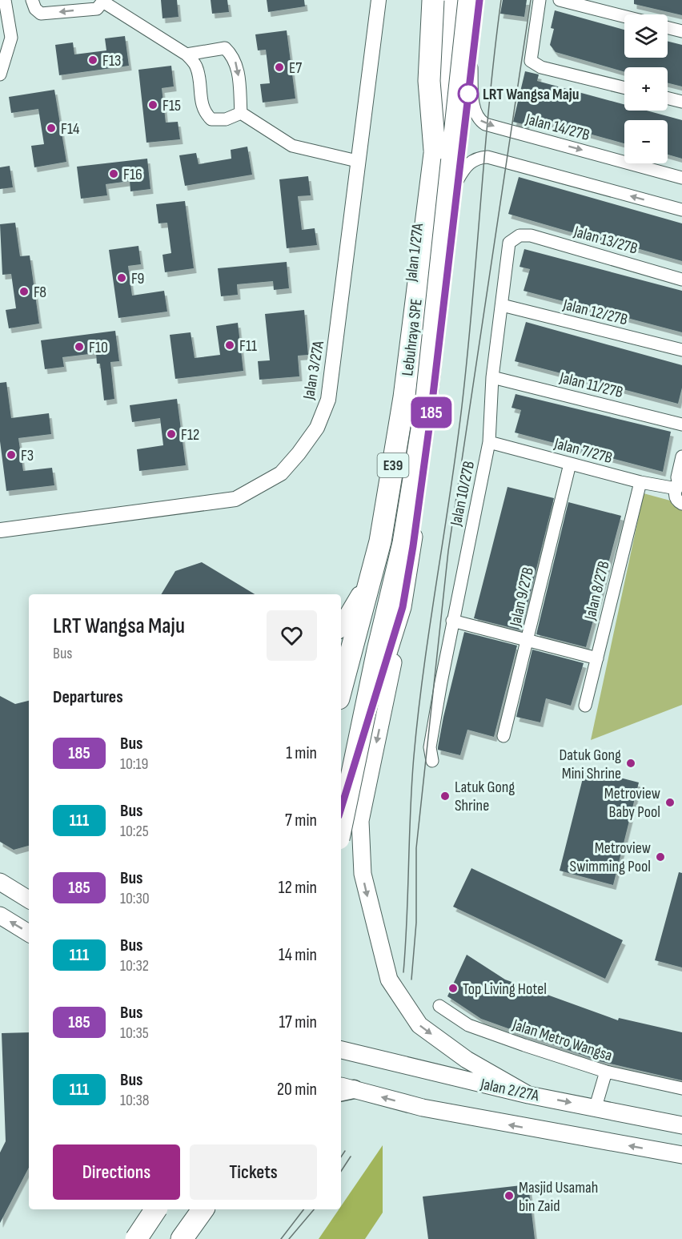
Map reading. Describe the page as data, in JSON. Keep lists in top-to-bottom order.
{
  "streets": {
    "highway": ["Lebuhraya SPE", "E39"],
    "main road": ["Jalan 1/27A", "Jalan 2/27A"],
    "street": [
      "Jalan 14/27B",
      "Jalan 13/27B",
      "Jalan 12/27B",
      "Jalan 3/27A",
      "Jalan 11/27B",
      "Jalan 7/27B",
      "Jalan 10/27B",
      "Jalan 8/27B",
      "Jalan 9/27B",
      "Jalan Metro Wangsa"
    ]
  },
  "crossings": [
    ["Jalan 13/27B", "Jalan 10/27B"],
    ["Jalan 12/27B", "Jalan 10/27B"],
    ["Jalan 11/27B", "Jalan 10/27B"],
    ["Jalan 7/27B", "Jalan 10/27B"],
    ["Jalan 7/27B", "Jalan 8/27B"],
    ["Jalan 7/27B", "Jalan 9/27B"]
  ],
  "one_way": ["Jalan 14/27B"],
  "places": [
    "F13",
    "E7",
    "LRT Wangsa Maju",
    "F15",
    "F14",
    "F16",
    "F9",
    "F8",
    "F11",
    "F10",
    "F12",
    "F3",
    "Datuk Gong Mini Shrine",
    "Latuk Gong Shrine",
    "Metroview Baby Pool",
    "Metroview Swimming Pool",
    "Top Living Hotel",
    "Masjid Usamah bin Zaid"
  ],
  "lines": ["bus line 185"],
  "page": {
    "on_map": "185",
    "map_buttons": ["+", "−"],
    "heading": [
      ["LRT Wangsa Maju", "Bus"],
      "Departures"
    ],
    "list": [
      {
        "mark": "185",
        "name": "Bus",
        "note": "10:19",
        "value": "1 min"
      },
      {
        "mark": "111",
        "name": "Bus",
        "note": "10:25",
        "value": "7 min"
      },
      {
        "mark": "185",
        "name": "Bus",
        "note": "10:30",
        "value": "12 min"
      },
      {
        "mark": "111",
        "name": "Bus",
        "note": "10:32",
        "value": "14 min"
      },
      {
        "mark": "185",
        "name": "Bus",
        "note": "10:35",
        "value": "17 min"
      },
      {
        "mark": "111",
        "name": "Bus",
        "note": "10:38",
        "value": "20 min"
      }
    ],
    "buttons": ["Directions", "Tickets"]
  }
}
